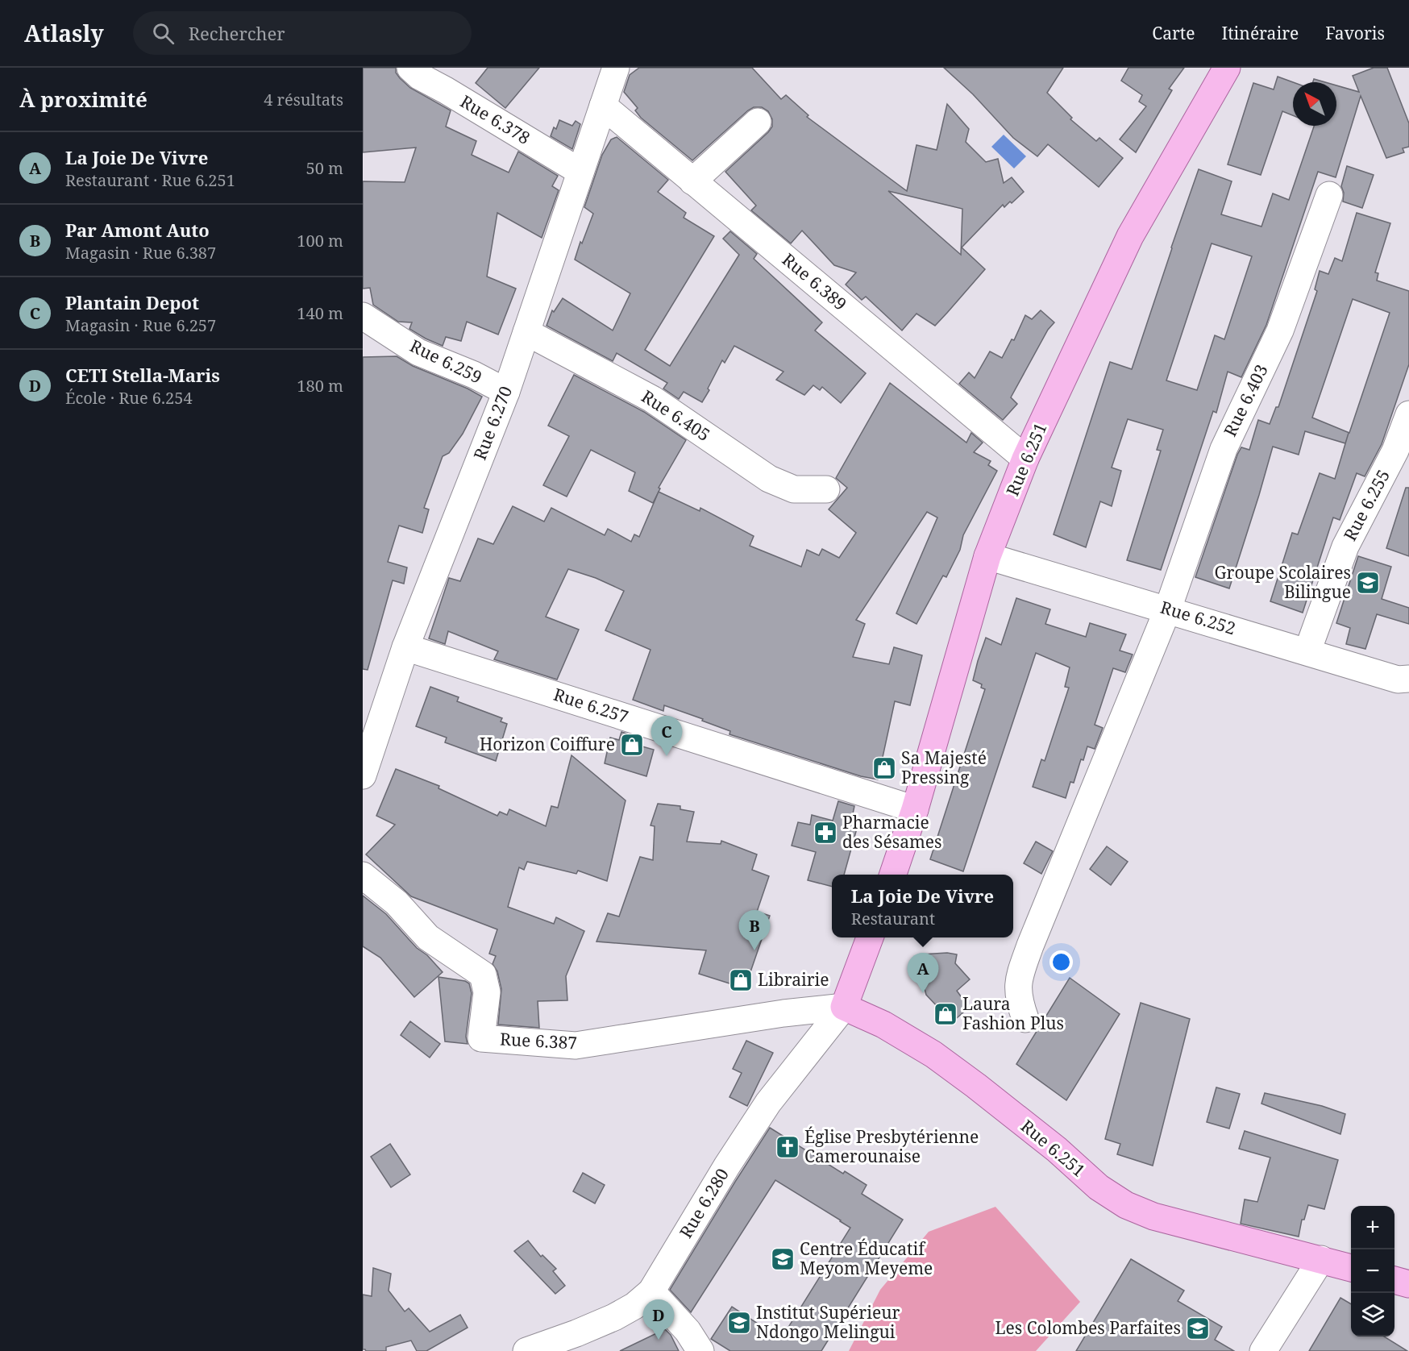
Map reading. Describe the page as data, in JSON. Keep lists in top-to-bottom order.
{
  "streets": {
    "main road": ["Rue 6.251"],
    "street": [
      "Rue 6.378",
      "Rue 6.389",
      "Rue 6.259",
      "Rue 6.403",
      "Rue 6.405",
      "Rue 6.270",
      "Rue 6.255",
      "Rue 6.252",
      "Rue 6.257",
      "Rue 6.387",
      "Rue 6.280"
    ]
  },
  "crossings": [
    ["Rue 6.378", "Rue 6.270"],
    ["Rue 6.389", "Rue 6.270"],
    ["Rue 6.389", "Rue 6.251"],
    ["Rue 6.259", "Rue 6.270"],
    ["Rue 6.403", "Rue 6.252"],
    ["Rue 6.405", "Rue 6.270"],
    ["Rue 6.270", "Rue 6.257"],
    ["Rue 6.251", "Rue 6.252"],
    ["Rue 6.251", "Rue 6.257"],
    ["Rue 6.251", "Rue 6.387"],
    ["Rue 6.251", "Rue 6.280"],
    ["Rue 6.255", "Rue 6.252"],
    ["Rue 6.387", "Rue 6.280"]
  ],
  "places": {
    "school or university": [
      "Groupe Scolaires Bilingue",
      "Centre Éducatif Meyom Meyeme",
      "Institut Supérieur Ndongo Melingui",
      "Les Colombes Parfaites"
    ],
    "shop": [
      "Horizon Coiffure",
      "Sa Majesté Pressing",
      "Librairie",
      "Laura Fashion Plus"
    ],
    "pharmacy": ["Pharmacie des Sésames"],
    "church": ["Église Presbytérienne Camerounaise"]
  },
  "north": "top left",
  "page": {
    "header": "Atlasly",
    "search": "Rechercher",
    "nav": ["Carte", "Itinéraire", "Favoris"],
    "heading": ["À proximité", "4 résultats"],
    "list": [
      {
        "mark": "A",
        "name": "La Joie De Vivre",
        "note": "Restaurant · Rue 6.251",
        "value": "50 m"
      },
      {
        "mark": "B",
        "name": "Par Amont Auto",
        "note": "Magasin · Rue 6.387",
        "value": "100 m"
      },
      {
        "mark": "C",
        "name": "Plantain Depot",
        "note": "Magasin · Rue 6.257",
        "value": "140 m"
      },
      {
        "mark": "D",
        "name": "CETI Stella-Maris",
        "note": "École · Rue 6.254",
        "value": "180 m"
      }
    ],
    "pins": [
      "C",
      "B",
      "A",
      "D"
    ],
    "popup": ["La Joie De Vivre", "Restaurant"],
    "map_buttons": ["+", "−"]
  }
}
